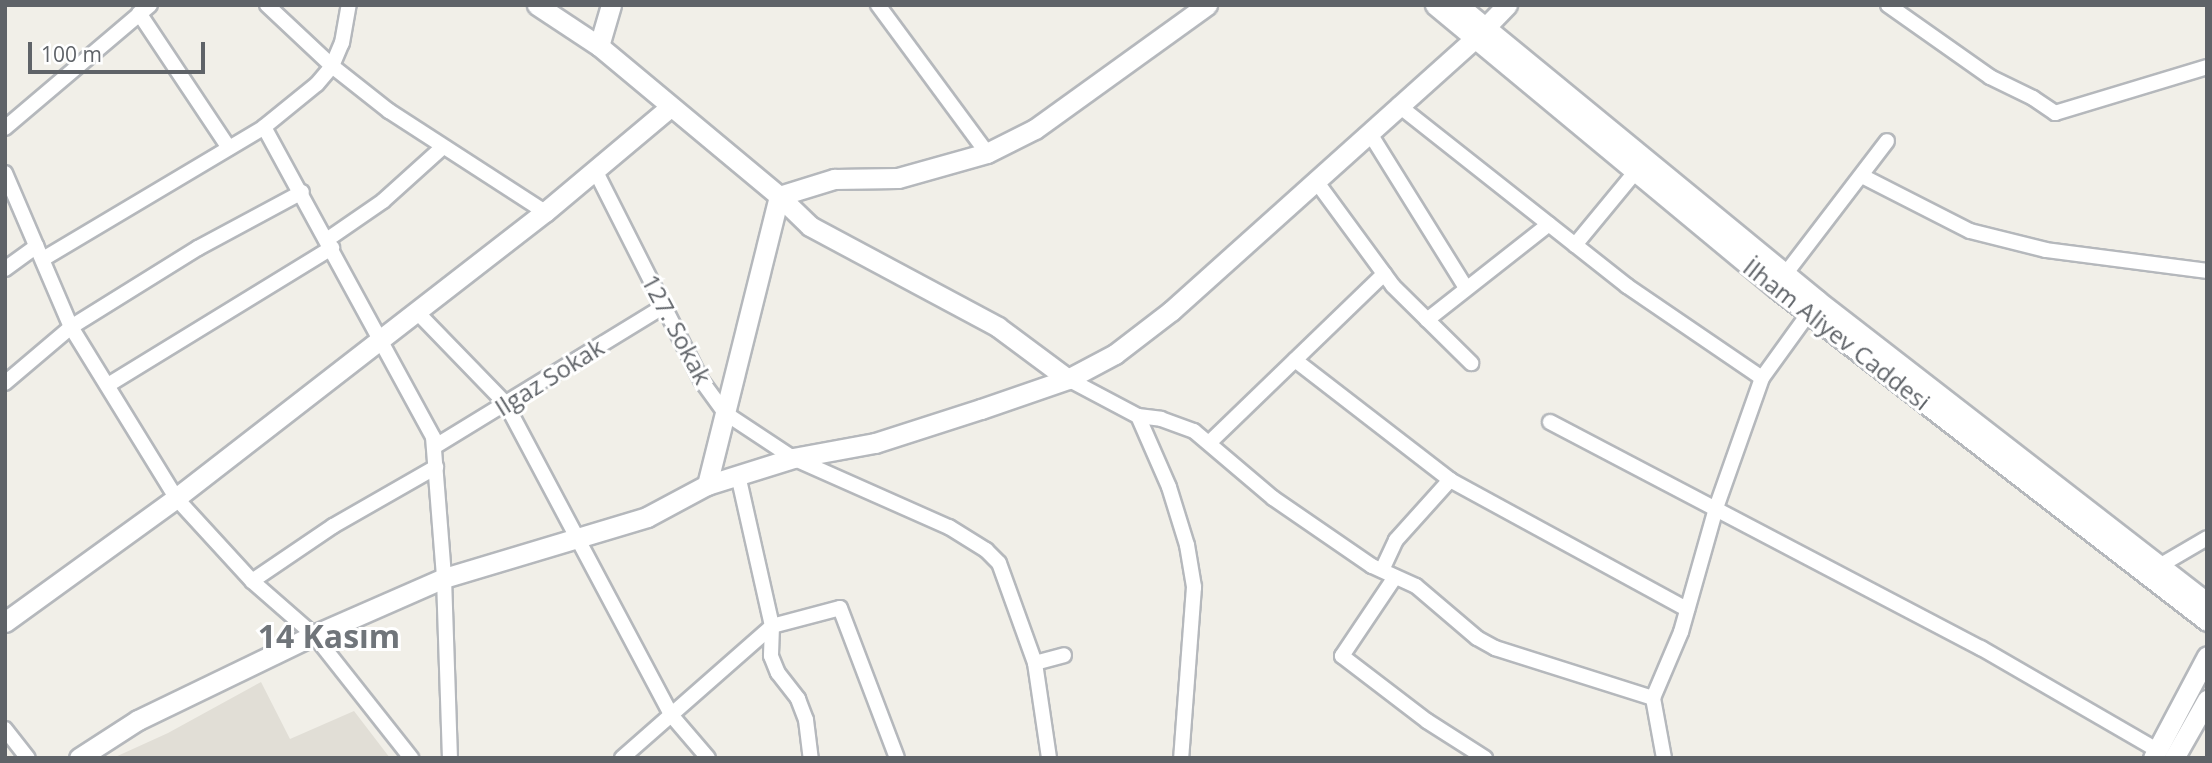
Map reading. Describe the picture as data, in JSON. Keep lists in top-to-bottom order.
{
  "streets": {
    "main road": ["İlham Aliyev Caddesi"],
    "street": ["127. Sokak", "Ilgaz Sokak"]
  },
  "crossings": [
    ["127. Sokak", "Ilgaz Sokak"]
  ],
  "districts": ["14 Kasım"],
  "scale_bar": "100 m"
}
